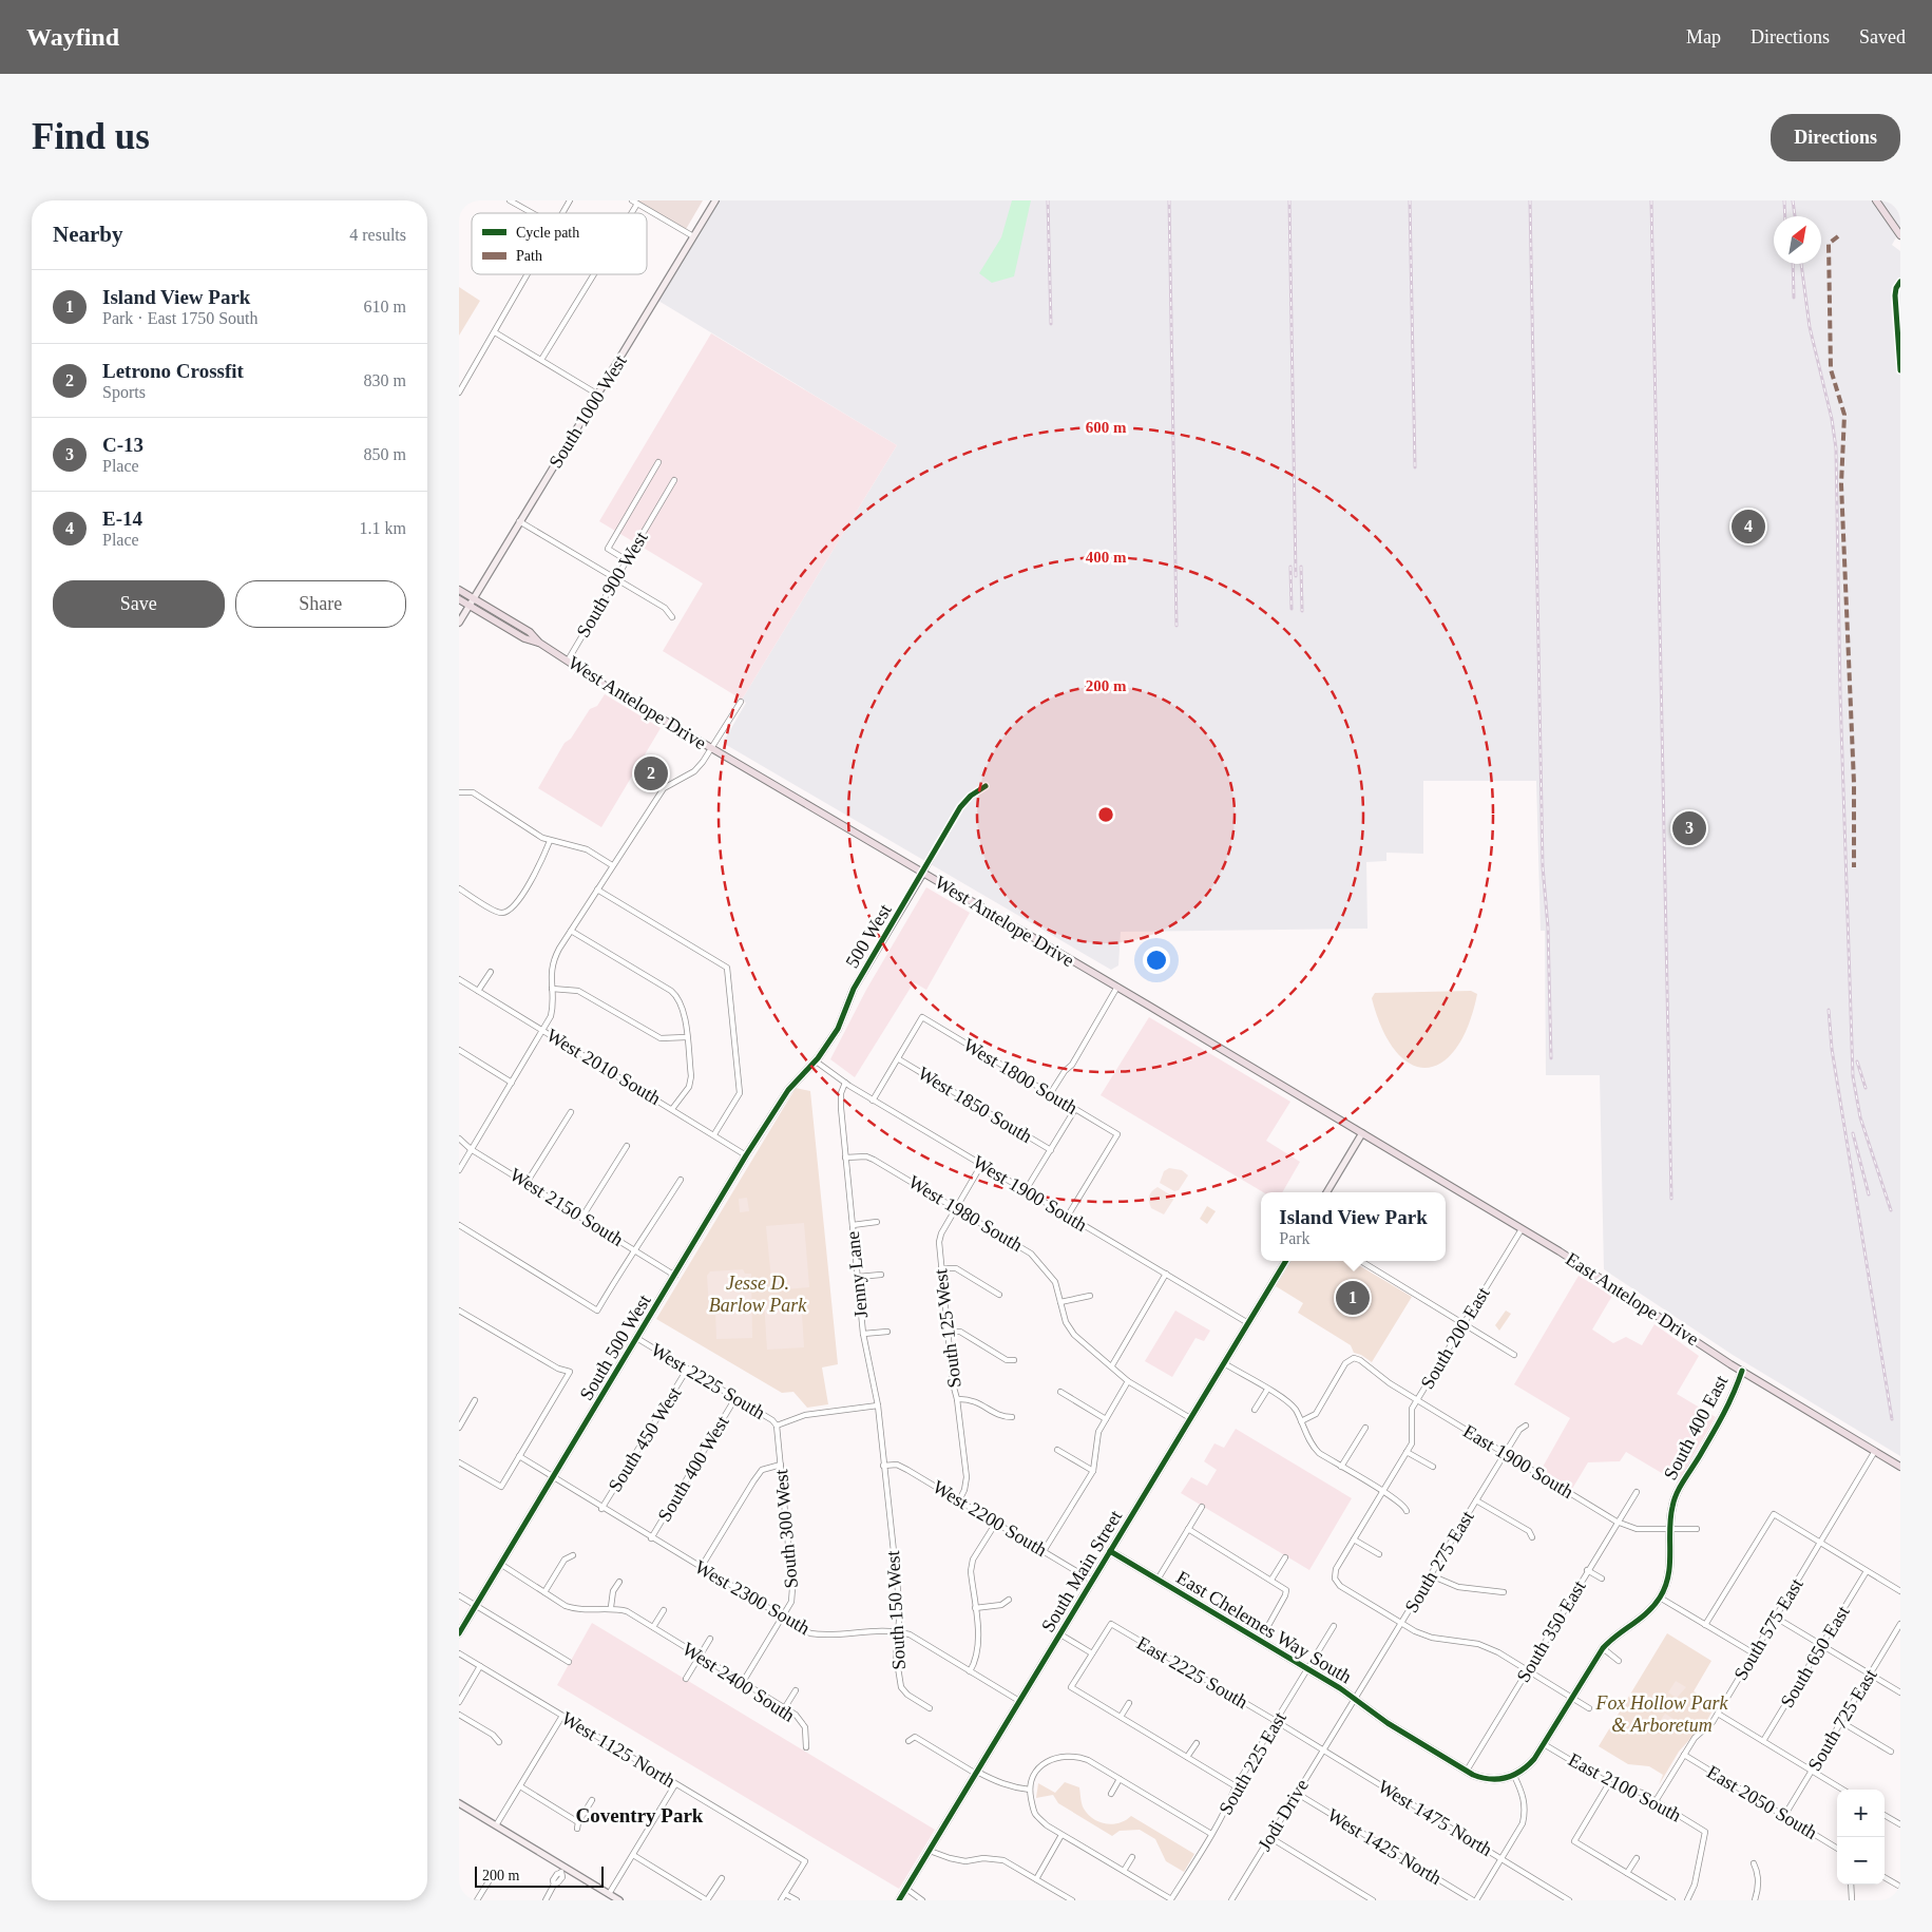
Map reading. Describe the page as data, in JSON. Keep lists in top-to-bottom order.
{
  "streets": {
    "main road": ["West Antelope Drive", "East Antelope Drive"],
    "street": [
      "South 1000 West",
      "South 900 West",
      "500 West",
      "West 2010 South",
      "West 1800 South",
      "West 1850 South",
      "West 1900 South",
      "West 2150 South",
      "West 1980 South",
      "Jenny Lane",
      "South 125 West",
      "South 200 East",
      "South 500 West",
      "West 2225 South",
      "South 400 East",
      "South 450 West",
      "East 1900 South",
      "South 400 West",
      "West 2200 South",
      "South 300 West",
      "South 275 East",
      "South Main Street",
      "West 2300 South",
      "South 150 West",
      "East Chelemes Way South",
      "South 575 East",
      "South 350 East",
      "South 650 East",
      "East 2225 South",
      "West 2400 South",
      "South 725 East",
      "West 1125 North",
      "South 225 East",
      "East 2100 South",
      "East 2050 South",
      "Jodi Drive",
      "West 1475 North",
      "West 1425 North"
    ]
  },
  "crossings": [
    ["South 1000 West", "West Antelope Drive"],
    ["South 900 West", "West Antelope Drive"],
    ["West Antelope Drive", "500 West"],
    ["West Antelope Drive", "East Antelope Drive"],
    ["500 West", "West 1900 South"],
    ["500 West", "South 500 West"],
    ["West 2010 South", "South 500 West"],
    ["West 1800 South", "West 1850 South"],
    ["West 1800 South", "West 1900 South"],
    ["West 1900 South", "Jenny Lane"],
    ["West 1900 South", "South 125 West"],
    ["West 1900 South", "South Main Street"],
    ["West 2150 South", "South 500 West"],
    ["West 1980 South", "Jenny Lane"],
    ["West 1980 South", "South 125 West"],
    ["West 1980 South", "South Main Street"],
    ["Jenny Lane", "West 2200 South"],
    ["Jenny Lane", "South 150 West"],
    ["East Antelope Drive", "South 200 East"],
    ["East Antelope Drive", "South 400 East"],
    ["East Antelope Drive", "South 575 East"],
    ["South 125 West", "West 2200 South"],
    ["South 200 East", "East 1900 South"],
    ["South 200 East", "South 275 East"],
    ["South 500 West", "West 2225 South"],
    ["South 500 West", "West 2300 South"],
    ["South 500 West", "West 2400 South"],
    ["West 2225 South", "South 450 West"],
    ["West 2225 South", "South 400 West"],
    ["West 2225 South", "South 300 West"],
    ["South 400 East", "East 1900 South"],
    ["South 450 West", "West 2300 South"],
    ["East 1900 South", "South 275 East"],
    ["East 1900 South", "South 350 East"],
    ["South 400 West", "West 2300 South"],
    ["West 2200 South", "South Main Street"],
    ["West 2200 South", "South 150 West"],
    ["South 300 West", "West 2300 South"],
    ["South 300 West", "West 2400 South"],
    ["South 275 East", "East Chelemes Way South"],
    ["South 275 East", "Jodi Drive"],
    ["South Main Street", "West 2300 South"],
    ["South Main Street", "East Chelemes Way South"],
    ["West 2300 South", "South 150 West"],
    ["East Chelemes Way South", "South 350 East"],
    ["East Chelemes Way South", "South 225 East"],
    ["South 575 East", "East 2100 South"],
    ["South 575 East", "East 2050 South"],
    ["East 2225 South", "South 225 East"],
    ["East 2225 South", "West 1475 North"],
    ["South 725 East", "East 2050 South"],
    ["Jodi Drive", "West 1475 North"],
    ["Jodi Drive", "West 1425 North"]
  ],
  "districts": ["Coventry Park"],
  "parks": ["Jesse D. Barlow Park", "Fox Hollow Park & Arboretum"],
  "legend": ["Cycle path", "Path"],
  "scale_bar": "200 m",
  "north": "top right",
  "page": {
    "header": "Wayfind",
    "nav": ["Map", "Directions", "Saved"],
    "buttons": [
      "Directions",
      ["Save", "Share"]
    ],
    "title": "Find us",
    "heading": ["Nearby", "4 results"],
    "list": [
      {
        "mark": "1",
        "name": "Island View Park",
        "note": "Park · East 1750 South",
        "value": "610 m"
      },
      {
        "mark": "2",
        "name": "Letrono Crossfit",
        "note": "Sports",
        "value": "830 m"
      },
      {
        "mark": "3",
        "name": "C-13",
        "note": "Place",
        "value": "850 m"
      },
      {
        "mark": "4",
        "name": "E-14",
        "note": "Place",
        "value": "1.1 km"
      }
    ],
    "pins": [
      "4",
      "2",
      "3",
      "1"
    ],
    "popup": ["Island View Park", "Park"],
    "map_buttons": ["+", "−"],
    "scale": "200 m"
  },
  "rings": ["600 m", "400 m", "200 m"]
}
